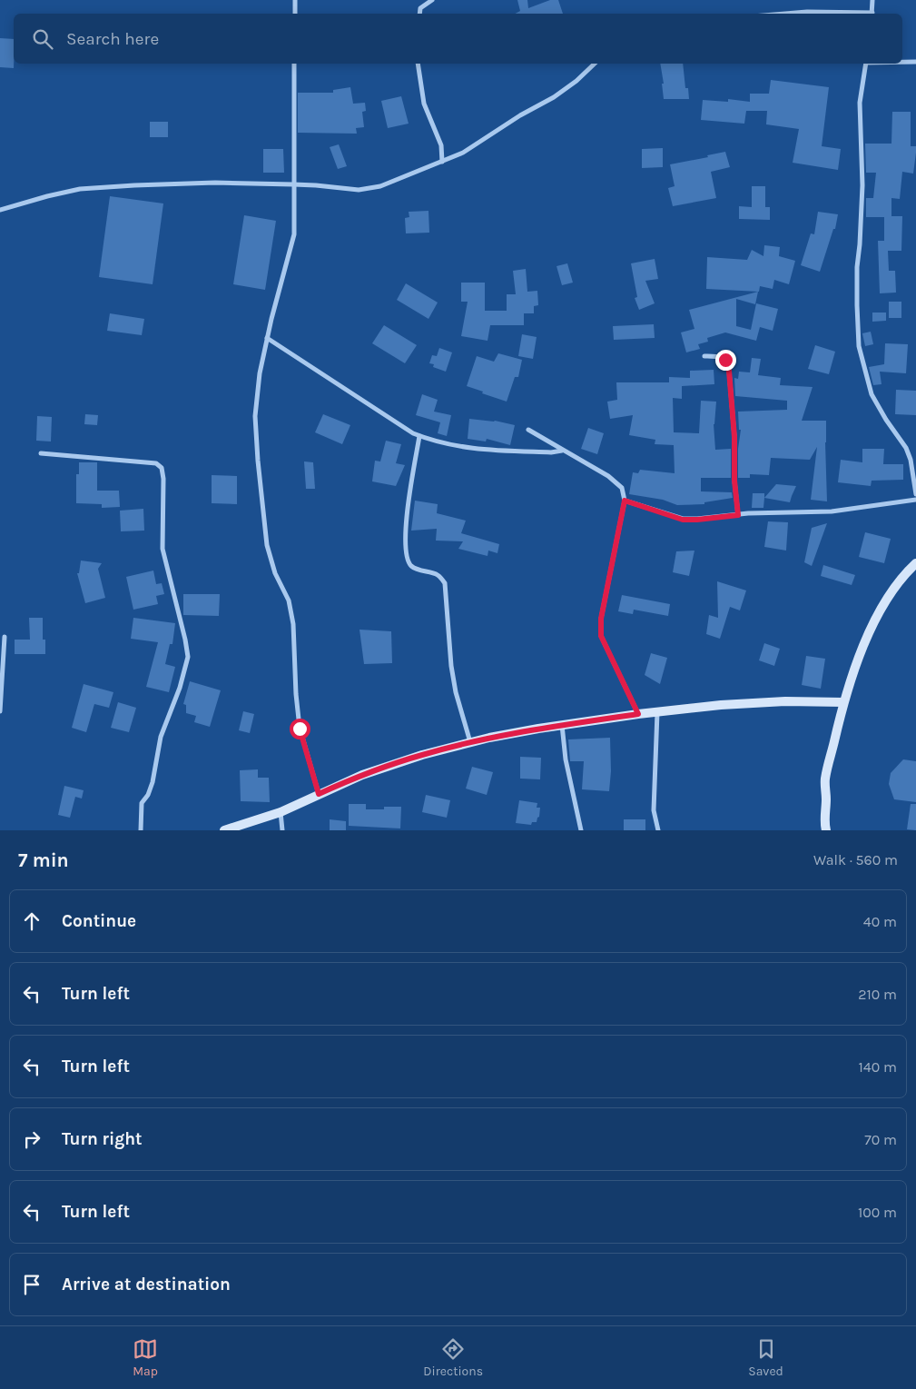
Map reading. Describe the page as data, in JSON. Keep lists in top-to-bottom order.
{
  "page": {
    "search": "Search here",
    "heading": ["7 min", "Walk · 560 m"],
    "list": [
      ["Continue", "40 m"],
      ["Turn left", "210 m"],
      ["Turn left", "140 m"],
      ["Turn right", "70 m"],
      ["Turn left", "100 m"],
      "Arrive at destination"
    ],
    "nav": ["Map", "Directions", "Saved"]
  }
}
